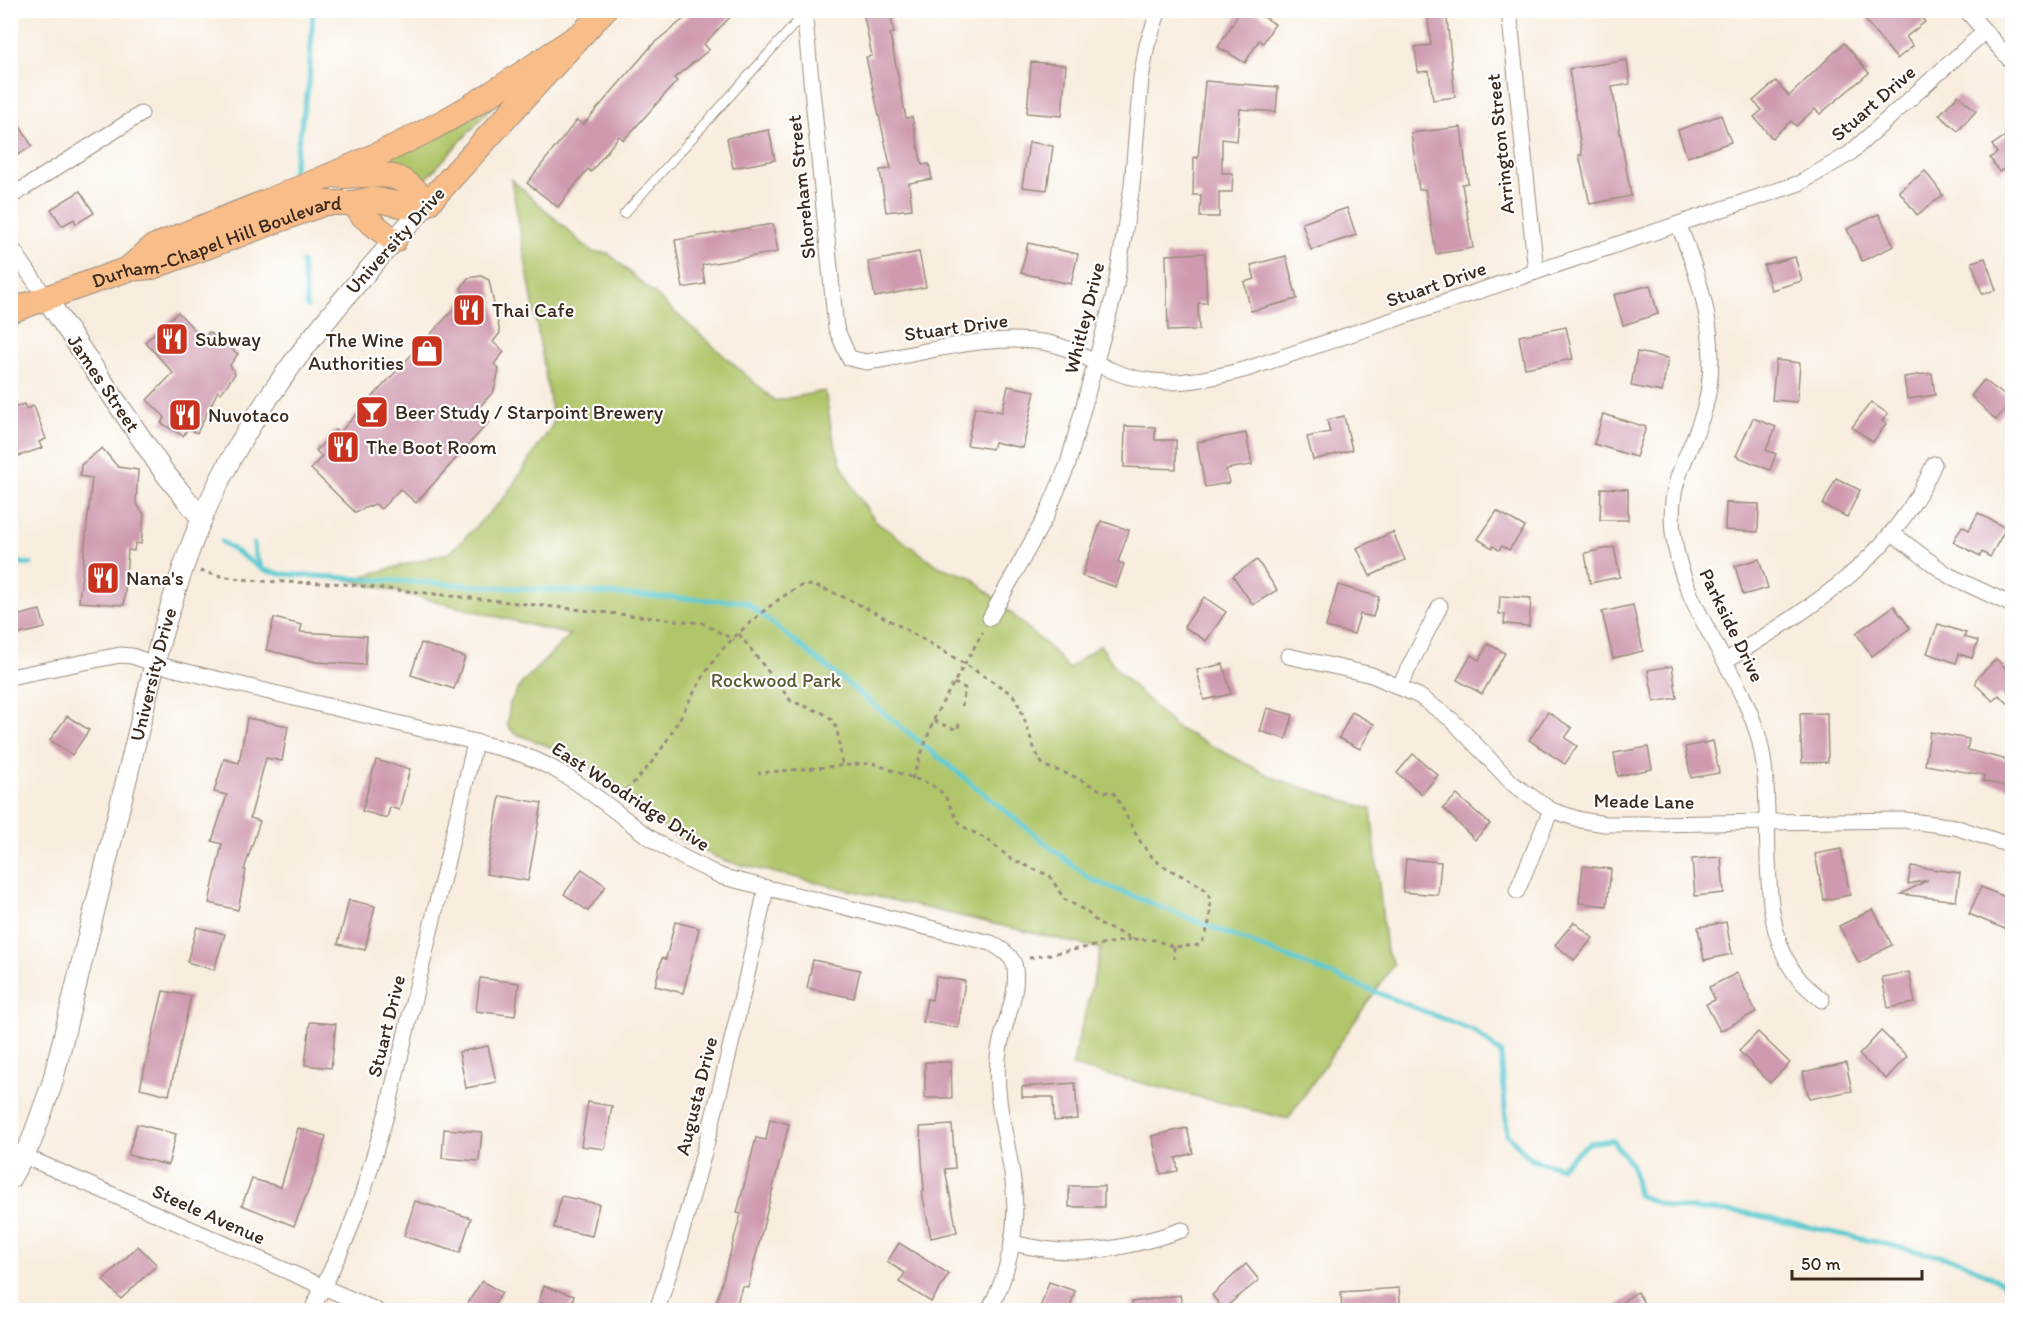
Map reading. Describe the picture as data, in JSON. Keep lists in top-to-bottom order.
{
  "streets": {
    "main road": ["University Drive", "Durham-Chapel Hill Boulevard"],
    "street": [
      "Stuart Drive",
      "Arrington Street",
      "Shoreham Street",
      "Whitley Drive",
      "James Street",
      "Parkside Drive",
      "East Woodridge Drive",
      "Meade Lane",
      "Augusta Drive",
      "Steele Avenue"
    ]
  },
  "crossings": [
    ["Stuart Drive", "Arrington Street"],
    ["Stuart Drive", "Shoreham Street"],
    ["Stuart Drive", "Whitley Drive"],
    ["Stuart Drive", "Parkside Drive"],
    ["Stuart Drive", "East Woodridge Drive"],
    ["Stuart Drive", "Steele Avenue"],
    ["University Drive", "Durham-Chapel Hill Boulevard"],
    ["University Drive", "James Street"],
    ["University Drive", "East Woodridge Drive"],
    ["University Drive", "Steele Avenue"],
    ["Durham-Chapel Hill Boulevard", "James Street"],
    ["Parkside Drive", "Meade Lane"],
    ["East Woodridge Drive", "Augusta Drive"]
  ],
  "parks": ["Rockwood Park"],
  "places": {
    "restaurant": [
      "Thai Cafe",
      "Subway",
      "Nuvotaco",
      "The Boot Room",
      "Nana's"
    ],
    "shop": ["The Wine Authorities"],
    "bar": ["Beer Study / Starpoint Brewery"]
  },
  "scale_bar": "50 m"
}
